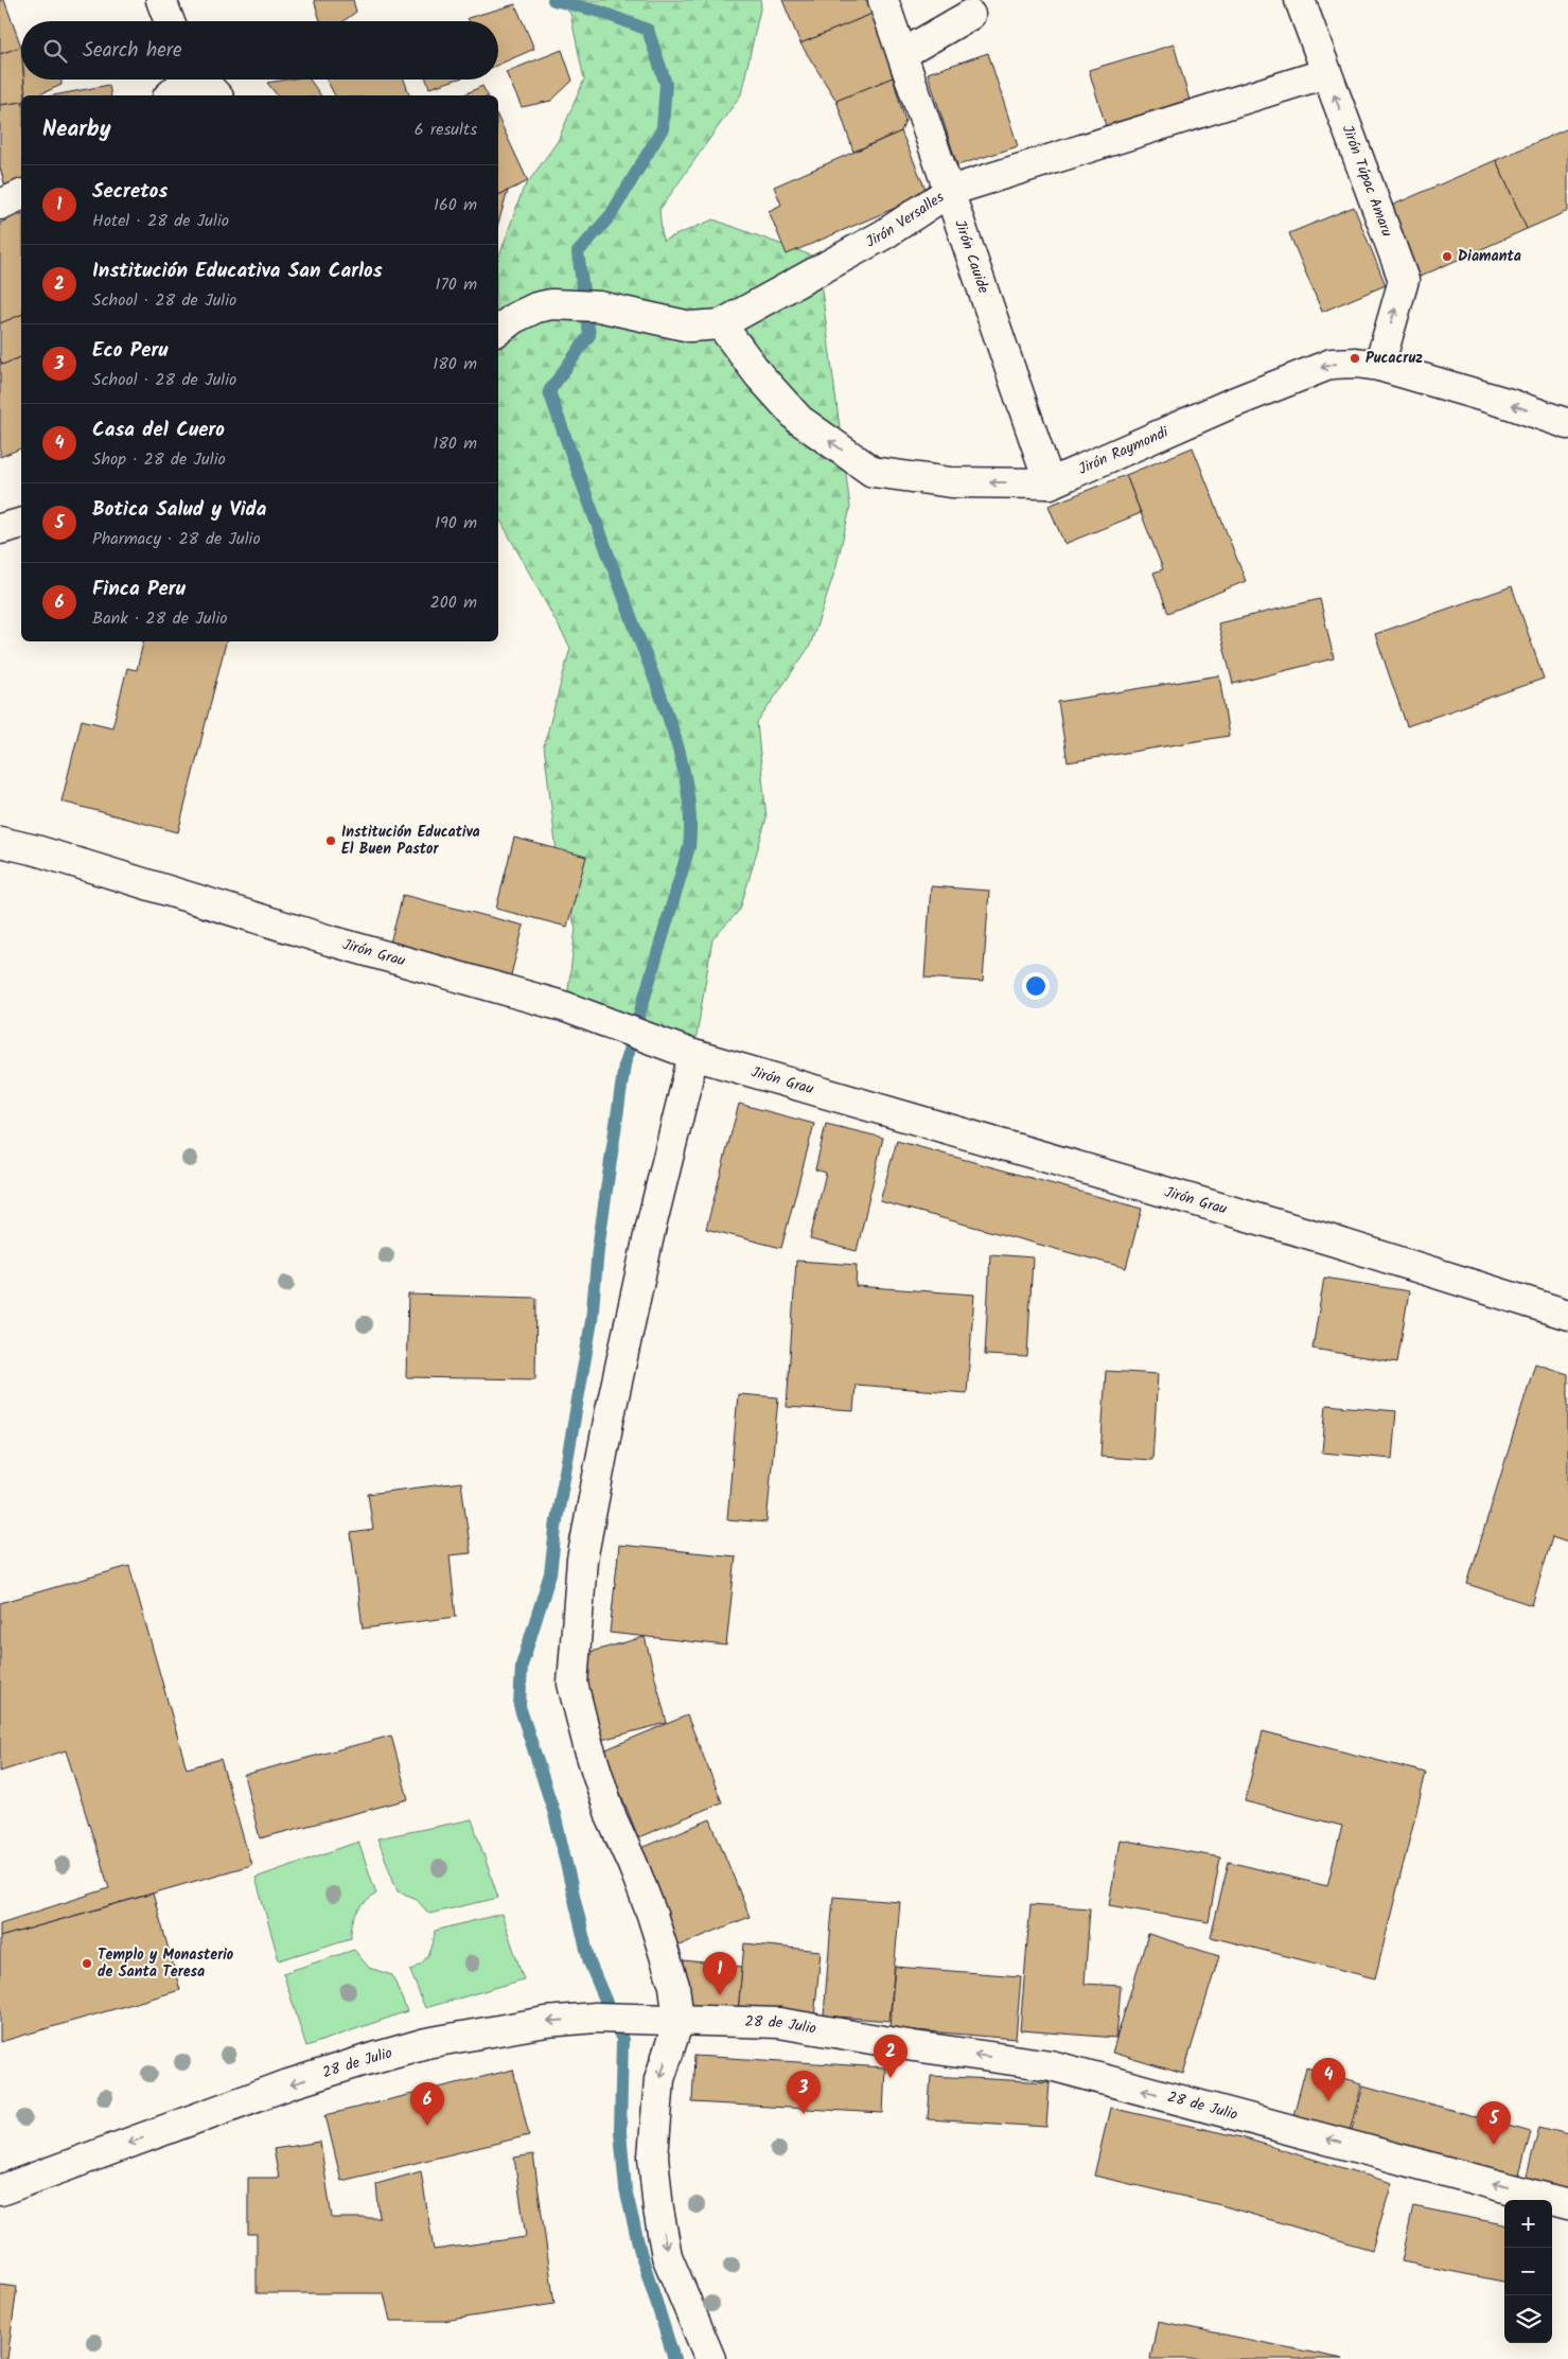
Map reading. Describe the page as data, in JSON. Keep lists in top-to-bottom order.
{
  "streets": {
    "street": [
      "Jirón Túpac Amaru",
      "Jirón Versalles",
      "Jirón Cauide",
      "Jirón Raymondi",
      "Jirón Grau",
      "28 de Julio"
    ]
  },
  "crossings": [
    ["Jirón Túpac Amaru", "Jirón Versalles"],
    ["Jirón Túpac Amaru", "Jirón Raymondi"],
    ["Jirón Versalles", "Jirón Cauide"],
    ["Jirón Versalles", "Jirón Raymondi"],
    ["Jirón Cauide", "Jirón Raymondi"]
  ],
  "one_way": ["Jirón Túpac Amaru", "Jirón Raymondi", "28 de Julio"],
  "places": [
    "Diamanta",
    "Pucacruz",
    "Institución Educativa El Buen Pastor",
    "Templo y Monasterio de Santa Teresa"
  ],
  "page": {
    "search": "Search here",
    "heading": ["Nearby", "6 results"],
    "list": [
      {
        "mark": "1",
        "name": "Secretos",
        "note": "Hotel · 28 de Julio",
        "value": "160 m"
      },
      {
        "mark": "2",
        "name": "Institución Educativa San Carlos",
        "note": "School · 28 de Julio",
        "value": "170 m"
      },
      {
        "mark": "3",
        "name": "Eco Peru",
        "note": "School · 28 de Julio",
        "value": "180 m"
      },
      {
        "mark": "4",
        "name": "Casa del Cuero",
        "note": "Shop · 28 de Julio",
        "value": "180 m"
      },
      {
        "mark": "5",
        "name": "Botica Salud y Vida",
        "note": "Pharmacy · 28 de Julio",
        "value": "190 m"
      },
      {
        "mark": "6",
        "name": "Finca Peru",
        "note": "Bank · 28 de Julio",
        "value": "200 m"
      }
    ],
    "pins": [
      "1",
      "2",
      "4",
      "3",
      "6",
      "5"
    ],
    "map_buttons": ["+", "−"]
  }
}
